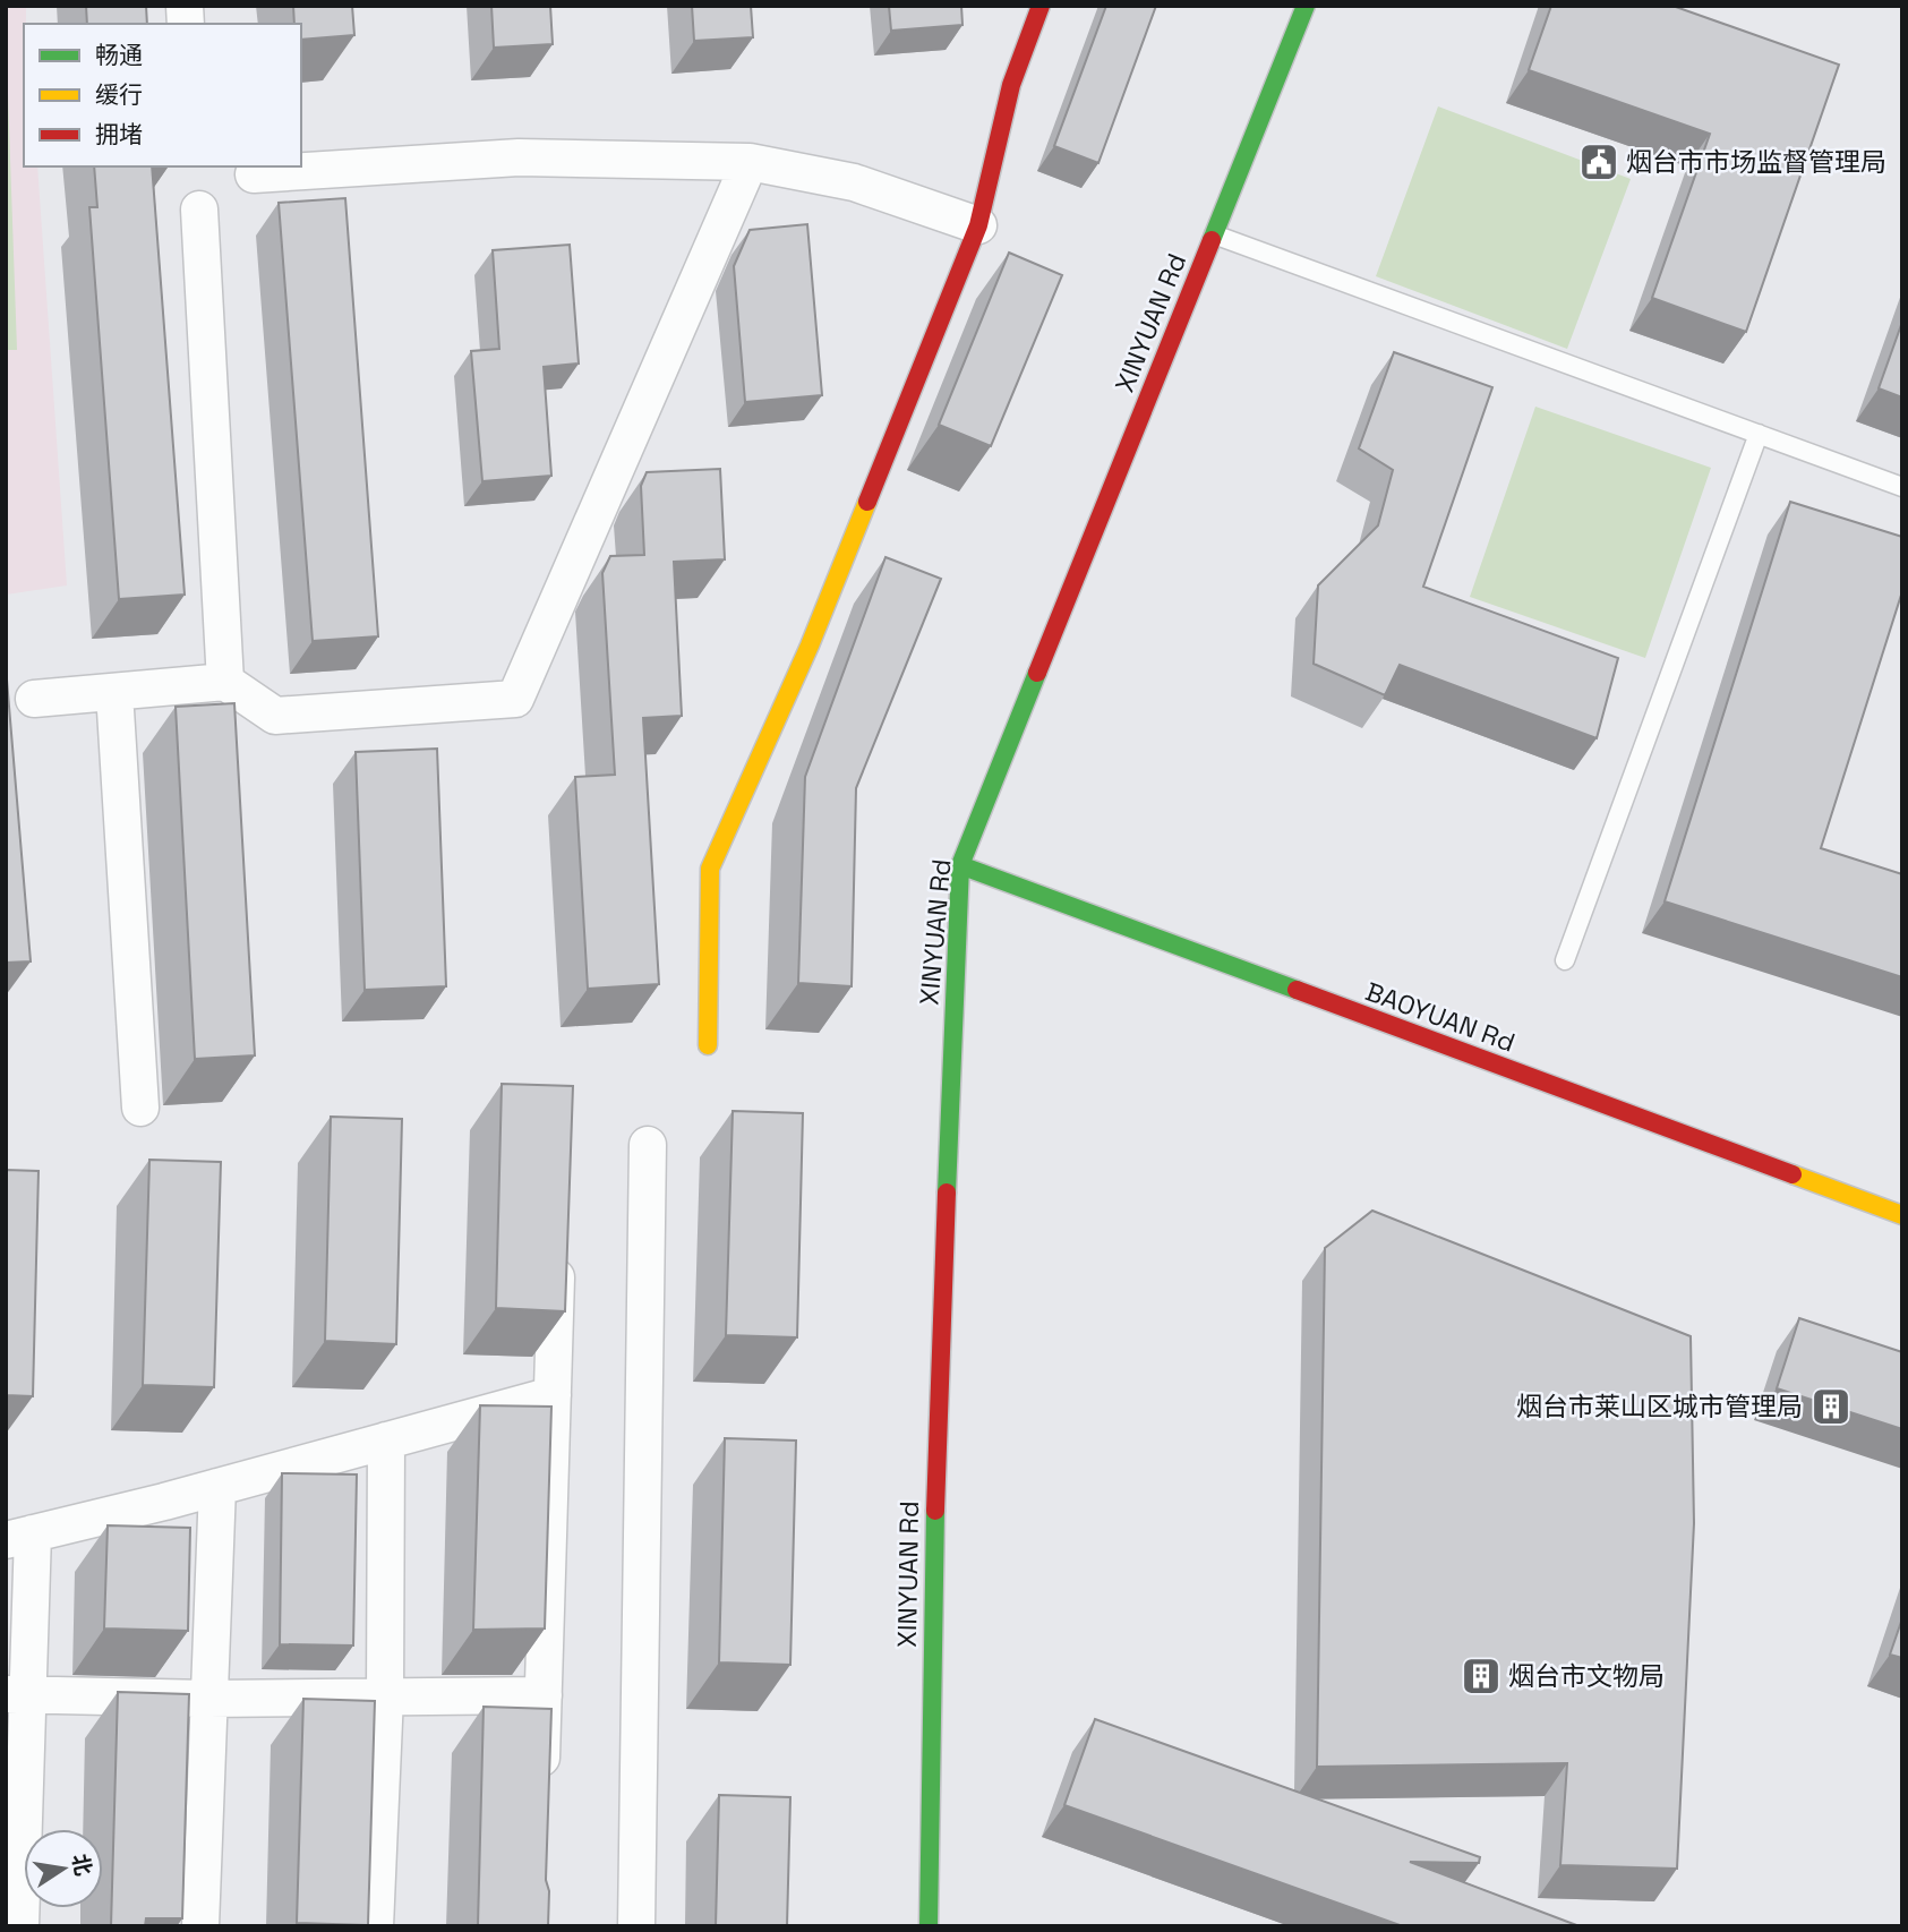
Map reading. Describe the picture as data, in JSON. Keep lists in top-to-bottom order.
{
  "streets": {
    "street": ["XINYUAN Rd", "BAOYUAN Rd"]
  },
  "crossings": [
    ["XINYUAN Rd", "BAOYUAN Rd"]
  ],
  "places": {
    "public building": ["烟台市市场监督管理局"],
    "building": ["烟台市莱山区城市管理局", "烟台市文物局"]
  },
  "legend": ["畅通", "缓行", "拥堵"],
  "north": "right"
}
